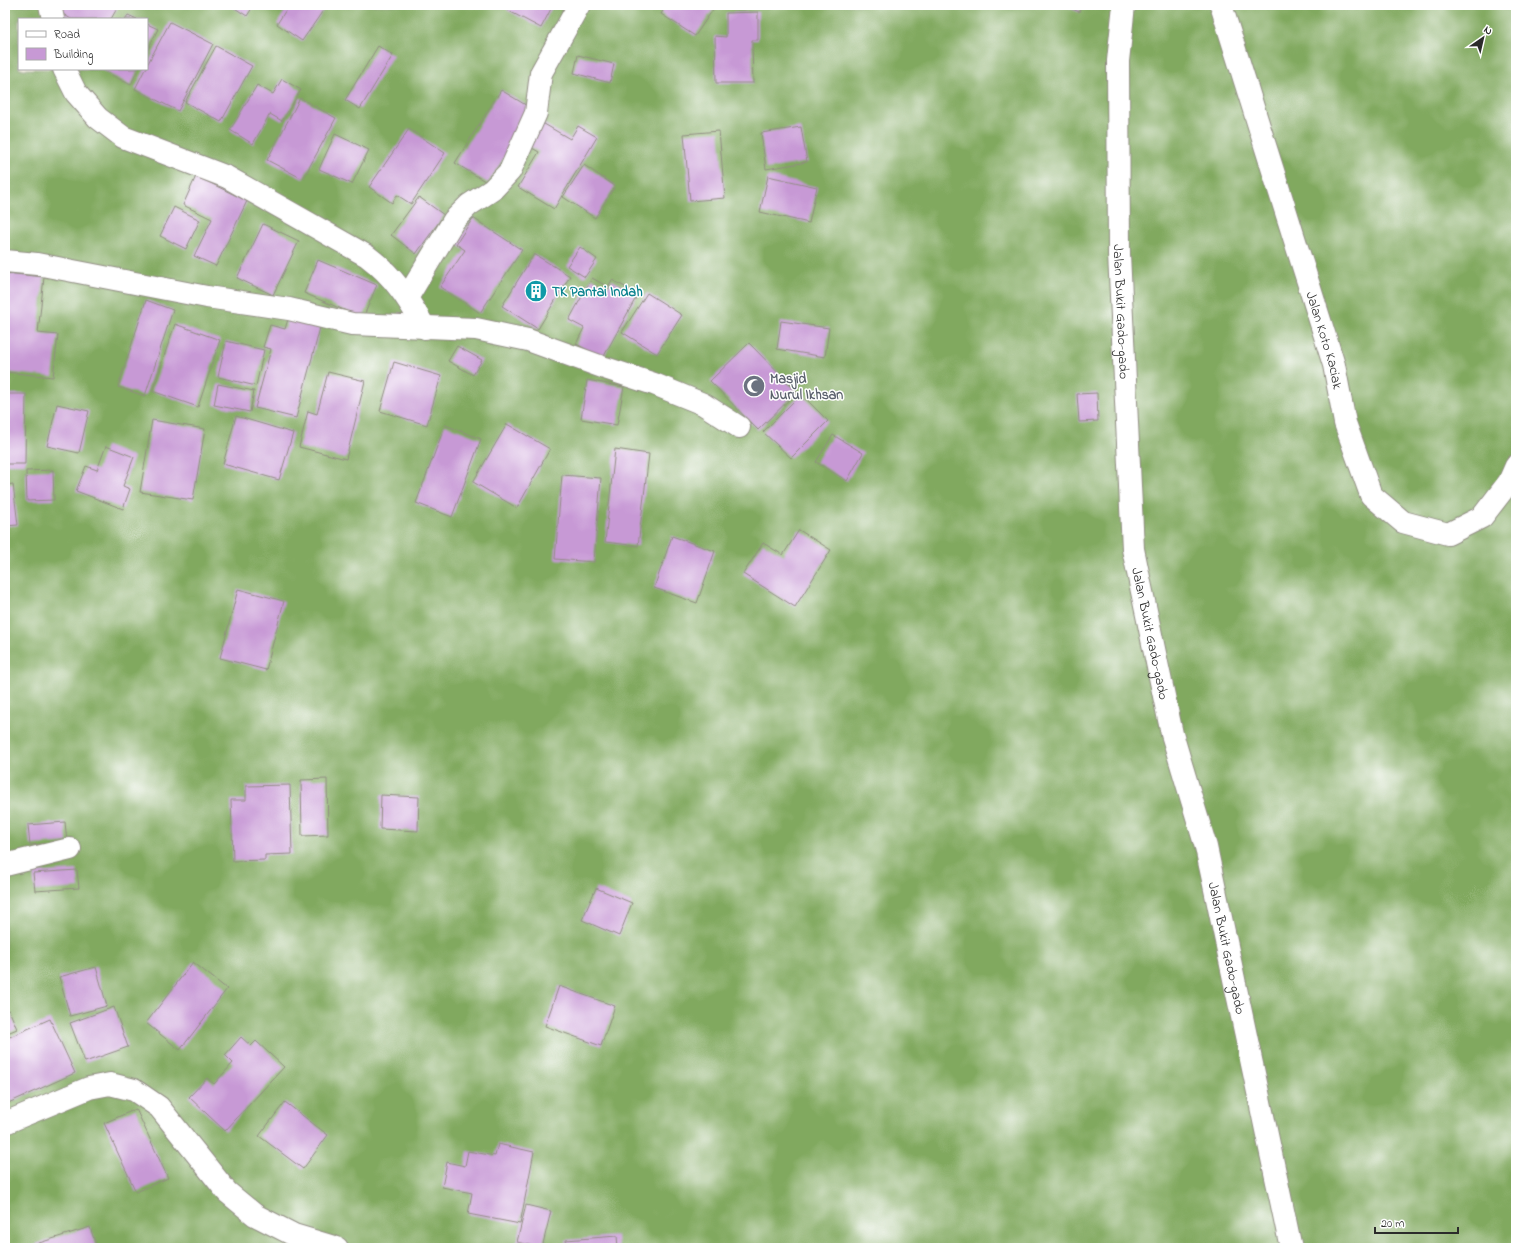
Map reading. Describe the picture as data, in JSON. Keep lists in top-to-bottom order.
{
  "streets": {
    "street": ["Jalan Bukit Gado-gado", "Jalan Koto Kaciak"]
  },
  "places": {
    "building": ["TK Pantai Indah"],
    "mosque": ["Masjid Nurul Ikhsan"]
  },
  "legend": ["Road", "Building"],
  "scale_bar": "20 m",
  "north": "top right"
}
